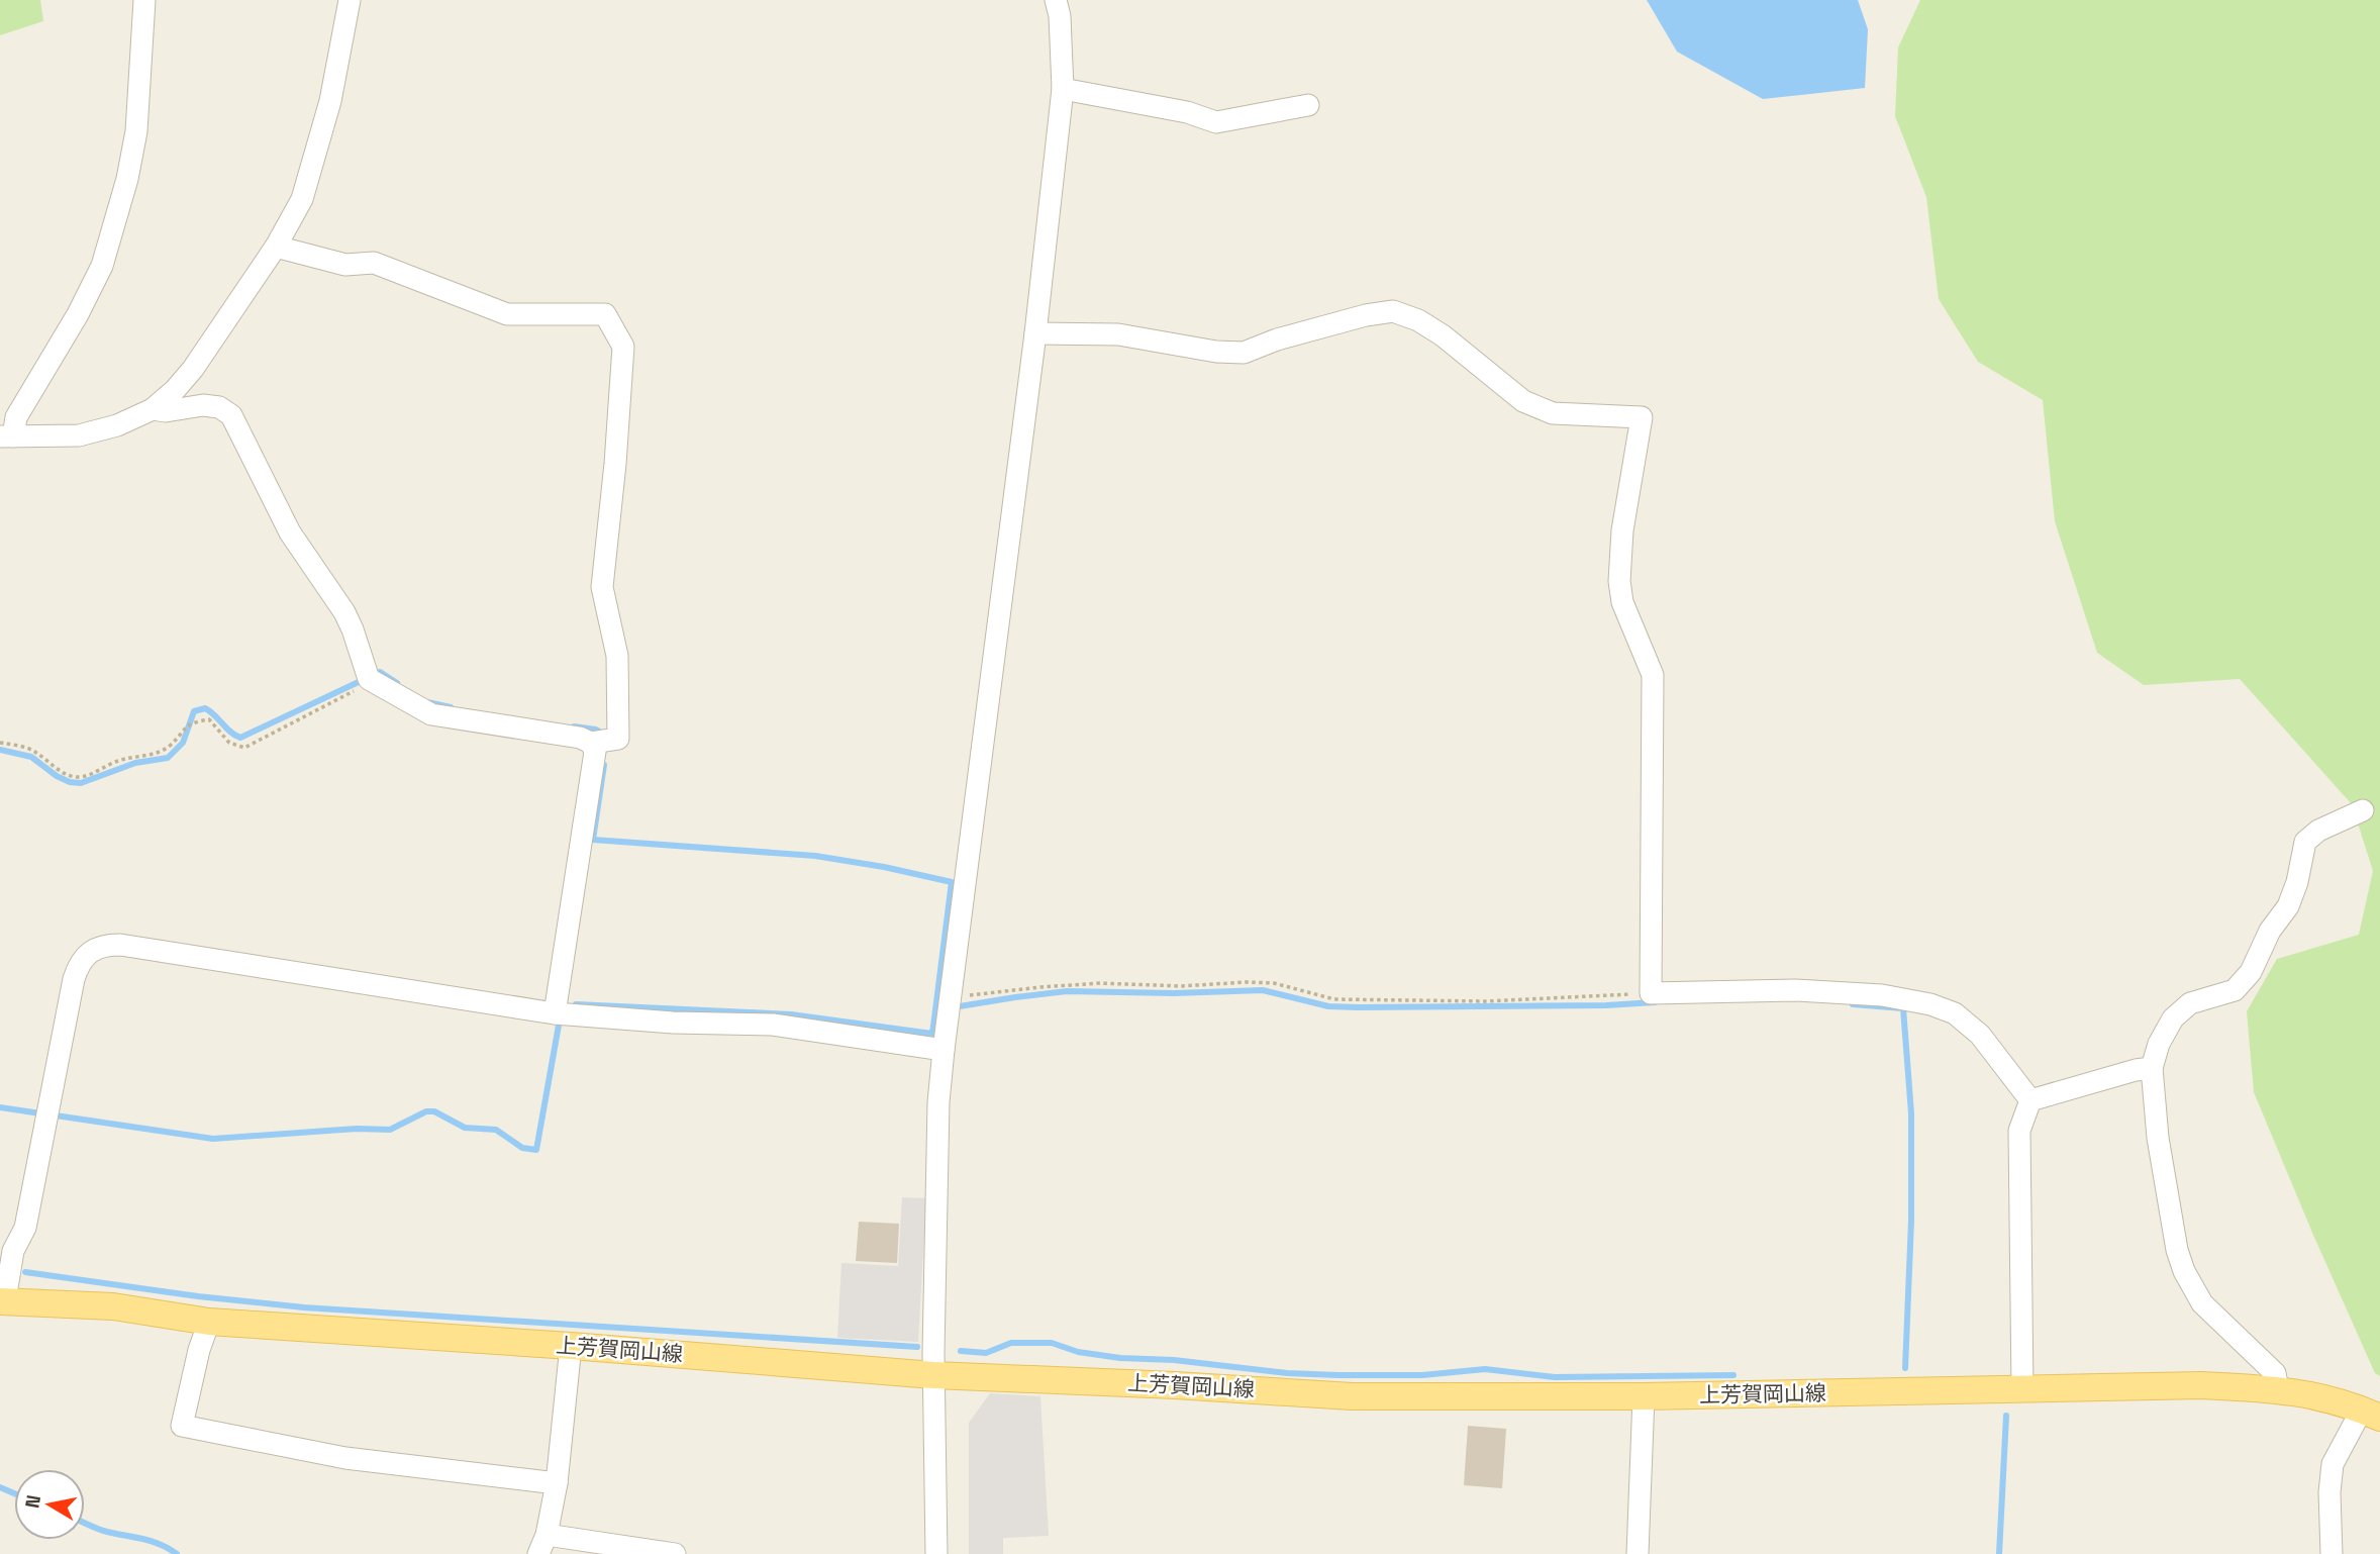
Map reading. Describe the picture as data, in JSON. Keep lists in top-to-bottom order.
{
  "streets": {
    "main road": ["上芳賀岡山線"]
  },
  "north": "left"
}
